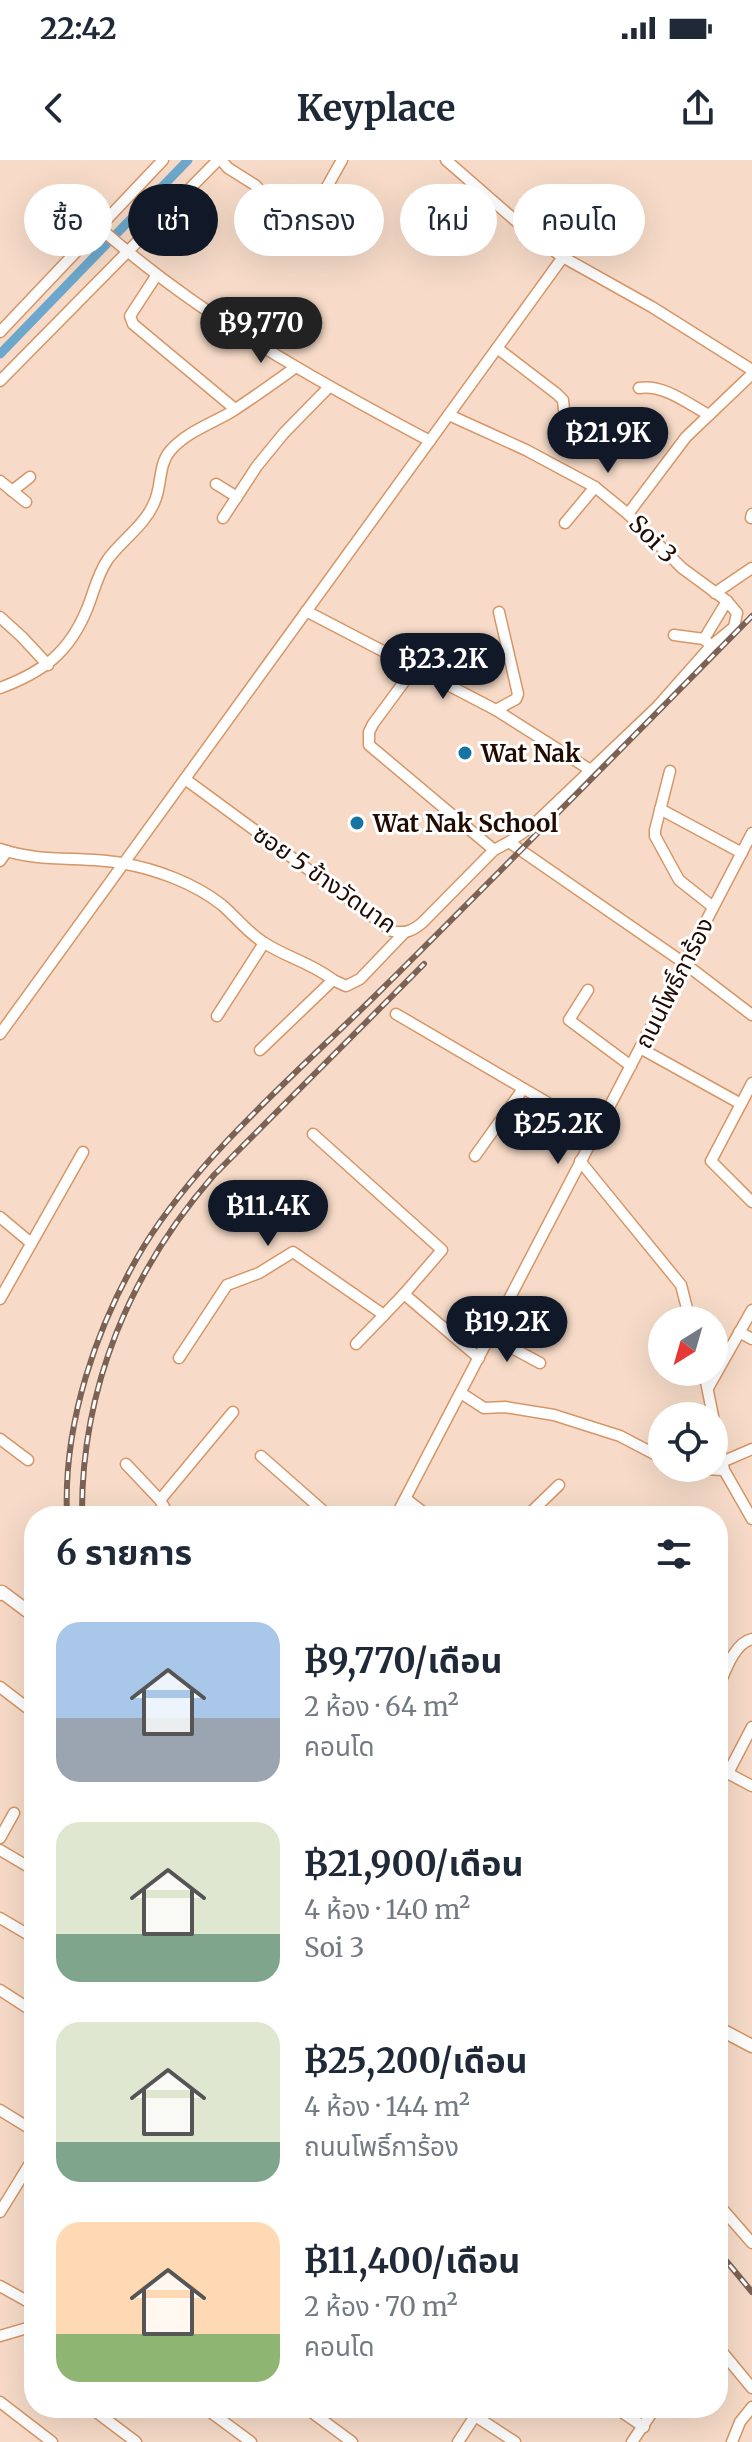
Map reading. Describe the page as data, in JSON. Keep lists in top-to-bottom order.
{
  "streets": {
    "street": ["Soi 3", "ซอย 5 ข้างวัดนาค", "ถนนโพธิ์การ้อง"]
  },
  "places": ["Wat Nak", "Wat Nak School"],
  "north": "bottom left",
  "page": {
    "status": "22:42",
    "header": "Keyplace",
    "chip": [
      "ซื้อ",
      "เช่า",
      "ตัวกรอง",
      "ใหม่",
      "คอนโด"
    ],
    "price": [
      "฿9,770",
      "฿21.9K",
      "฿23.2K",
      "฿25.2K",
      "฿11.4K",
      "฿19.2K"
    ],
    "heading": "6 รายการ",
    "list": [
      {
        "name": "฿9,770/เดือน",
        "note": "2 ห้อง · 64 m² · คอนโด"
      },
      {
        "name": "฿21,900/เดือน",
        "note": "4 ห้อง · 140 m² · Soi 3"
      },
      {
        "name": "฿25,200/เดือน",
        "note": "4 ห้อง · 144 m² · ถนนโพธิ์การ้อง"
      },
      {
        "name": "฿11,400/เดือน",
        "note": "2 ห้อง · 70 m² · คอนโด"
      }
    ]
  }
}
